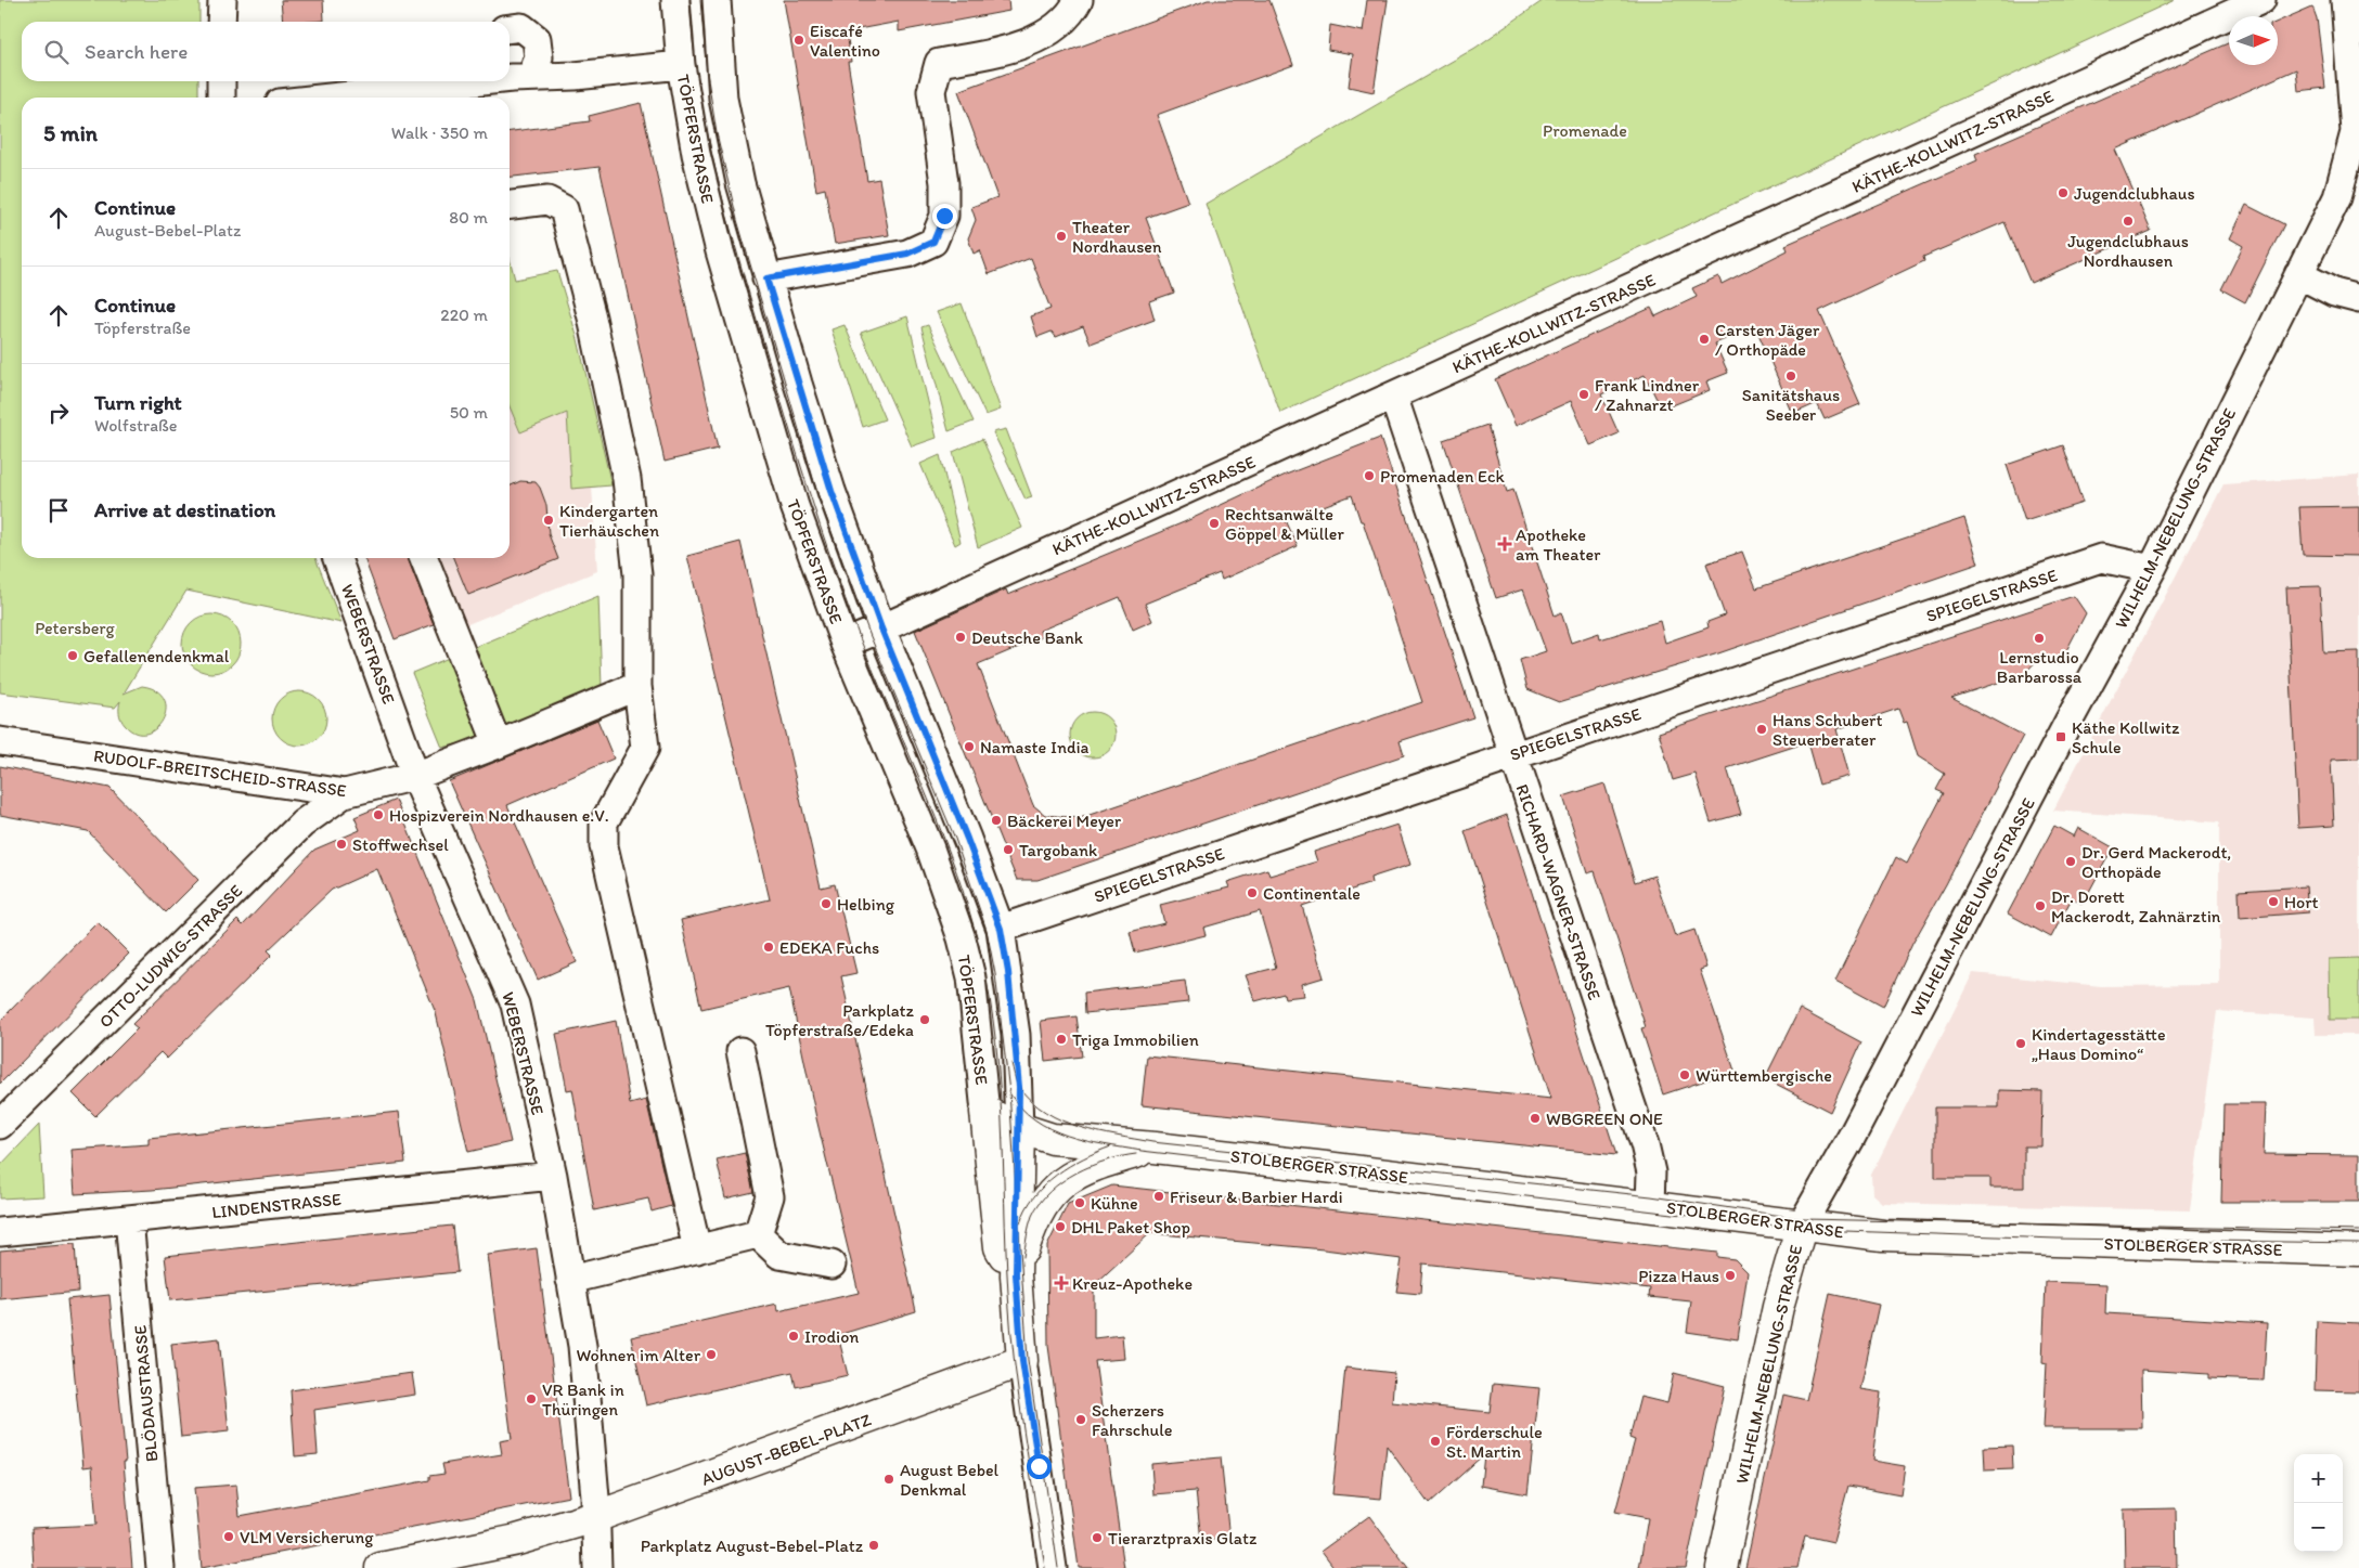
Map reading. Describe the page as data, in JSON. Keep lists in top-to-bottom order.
{
  "streets": {
    "main road": ["WILHELM-NEBELUNG-STRASSE", "STOLBERGER STRASSE", "AUGUST-BEBEL-PLATZ"],
    "street": [
      "TÖPFERSTRASSE",
      "KÄTHE-KOLLWITZ-STRASSE",
      "SPIEGELSTRASSE",
      "WEBERSTRASSE",
      "RUDOLF-BREITSCHEID-STRASSE",
      "RICHARD-WAGNER-STRASSE",
      "OTTO-LUDWIG-STRASSE",
      "LINDENSTRASSE",
      "BLÖDAUSTRASSE"
    ]
  },
  "crossings": [
    ["TÖPFERSTRASSE", "KÄTHE-KOLLWITZ-STRASSE"],
    ["TÖPFERSTRASSE", "SPIEGELSTRASSE"],
    ["TÖPFERSTRASSE", "STOLBERGER STRASSE"],
    ["KÄTHE-KOLLWITZ-STRASSE", "RICHARD-WAGNER-STRASSE"],
    ["WILHELM-NEBELUNG-STRASSE", "SPIEGELSTRASSE"],
    ["WILHELM-NEBELUNG-STRASSE", "STOLBERGER STRASSE"],
    ["SPIEGELSTRASSE", "RICHARD-WAGNER-STRASSE"],
    ["WEBERSTRASSE", "RUDOLF-BREITSCHEID-STRASSE"],
    ["WEBERSTRASSE", "LINDENSTRASSE"],
    ["WEBERSTRASSE", "AUGUST-BEBEL-PLATZ"],
    ["RUDOLF-BREITSCHEID-STRASSE", "OTTO-LUDWIG-STRASSE"],
    ["RICHARD-WAGNER-STRASSE", "STOLBERGER STRASSE"],
    ["LINDENSTRASSE", "BLÖDAUSTRASSE"]
  ],
  "parks": ["Promenade", "Petersberg"],
  "places": {
    "other": [
      "Eiscafé Valentino",
      "Jugendclubhaus",
      "Jugendclubhaus Nordhausen",
      "Theater Nordhausen",
      "Carsten Jäger / Orthopäde",
      "Sanitätshaus Seeber",
      "Frank Lindner / Zahnarzt",
      "Promenaden Eck",
      "Kindergarten Tierhäuschen",
      "Rechtsanwälte Göppel & Müller",
      "Deutsche Bank",
      "Lernstudio Barbarossa",
      "Gefallenendenkmal",
      "Hans Schubert Steuerberater",
      "Namaste India",
      "Hospizverein Nordhausen e.V.",
      "Bäckerei Meyer",
      "Stoffwechsel",
      "Targobank",
      "Dr. Gerd Mackerodt, Orthopäde",
      "Continentale",
      "Hort",
      "Helbing",
      "Dr. Dorett Mackerodt, Zahnärztin",
      "EDEKA Fuchs",
      "Parkplatz Töpferstraße/Edeka",
      "Triga Immobilien",
      "Kindertagesstätte „Haus Domino“",
      "Württembergische",
      "WBGREEN ONE",
      "Friseur & Barbier Hardi",
      "Kühne",
      "DHL Paket Shop",
      "Pizza Haus",
      "Irodion",
      "Wohnen im Alter",
      "VR Bank in Thüringen",
      "Scherzers Fahrschule",
      "Förderschule St. Martin",
      "August Bebel Denkmal",
      "VLM Versicherung",
      "Tierarztpraxis Glatz",
      "Parkplatz August-Bebel-Platz"
    ],
    "health": ["Apotheke am Theater", "Kreuz-Apotheke"],
    "transit": ["Käthe Kollwitz Schule"]
  },
  "north": "right",
  "page": {
    "search": "Search here",
    "heading": ["5 min", "Walk · 350 m"],
    "list": [
      ["Continue", "August-Bebel-Platz", "80 m"],
      ["Continue", "Töpferstraße", "220 m"],
      ["Turn right", "Wolfstraße", "50 m"],
      "Arrive at destination"
    ],
    "map_buttons": ["+", "−"]
  }
}
